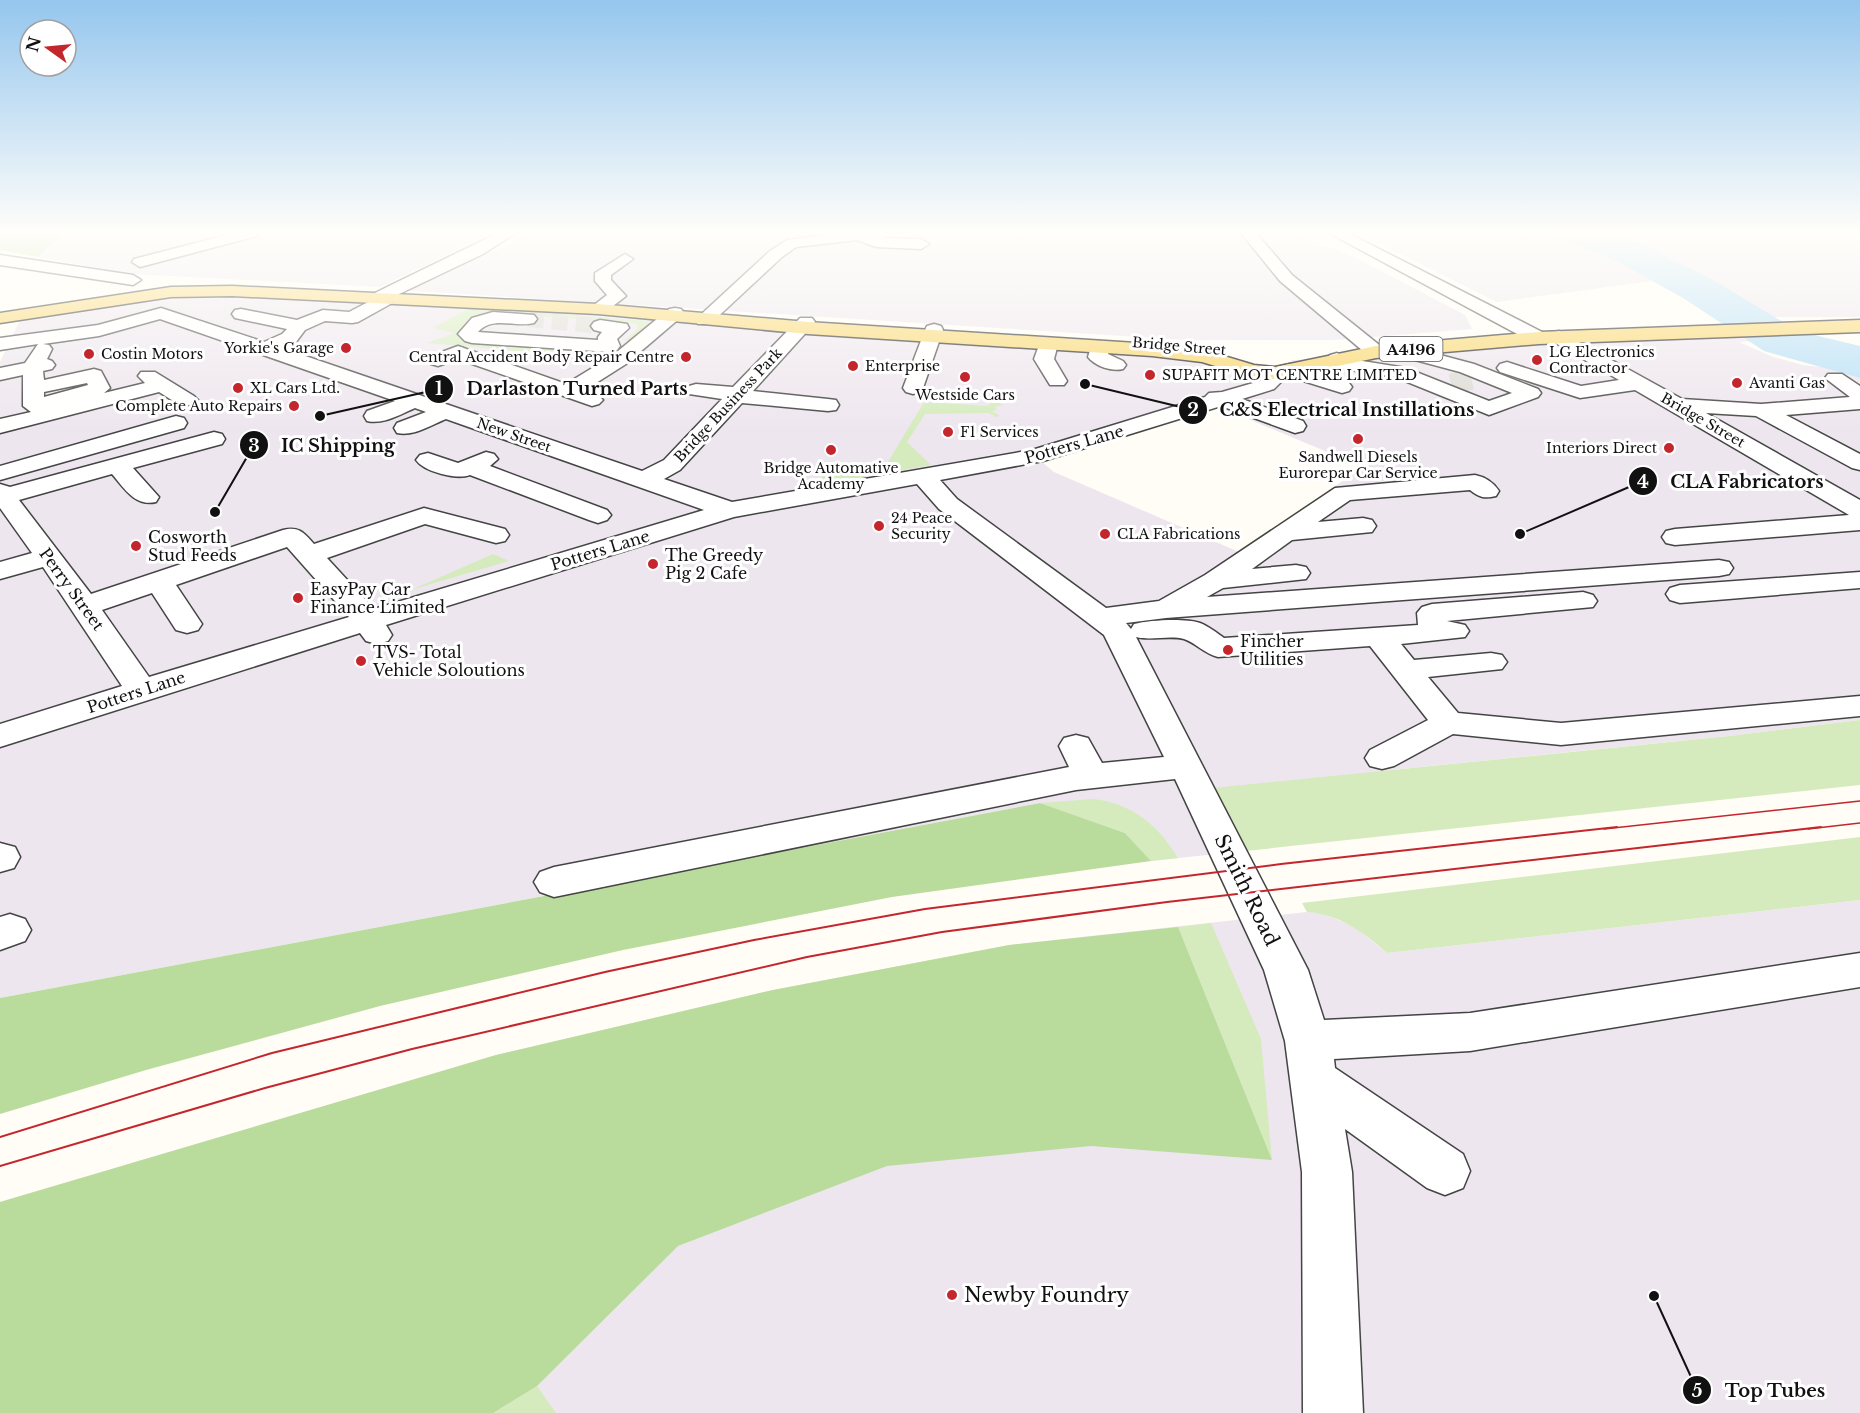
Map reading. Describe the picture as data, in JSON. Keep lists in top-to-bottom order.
{
  "streets": {
    "main road": ["Bridge Street", "A4196"],
    "street": [
      "Bridge Business Park",
      "New Street",
      "Potters Lane",
      "Perry Street",
      "Smith Road"
    ]
  },
  "crossings": [
    ["Bridge Street", "A4196"],
    ["Bridge Street", "Bridge Business Park"],
    ["Bridge Street", "Potters Lane"],
    ["A4196", "New Street"],
    ["Bridge Business Park", "New Street"],
    ["New Street", "Potters Lane"],
    ["Potters Lane", "Perry Street"],
    ["Potters Lane", "Smith Road"]
  ],
  "places": [
    "Yorkie's Garage",
    "Costin Motors",
    "Central Accident Body Repair Centre",
    "LG Electronics Contractor",
    "Enterprise",
    "SUPAFIT MOT CENTRE LIMITED",
    "Westside Cars",
    "Avanti Gas",
    "C&S Electrical Instillations",
    "XL Cars Ltd.",
    "Complete Auto Repairs",
    "Darlaston Turned Parts",
    "F1 Services",
    "Sandwell Diesels Eurorepar Car Service",
    "Interiors Direct",
    "Bridge Automative Academy",
    "IC Shipping",
    "24 Peace Security",
    "CLA Fabrications",
    "CLA Fabricators",
    "Cosworth Stud Feeds",
    "The Greedy Pig 2 Cafe",
    "EasyPay Car Finance Limited",
    "Fincher Utilities",
    "TVS- Total Vehicle Soloutions",
    "Newby Foundry",
    "Top Tubes"
  ],
  "north": "left"
}
